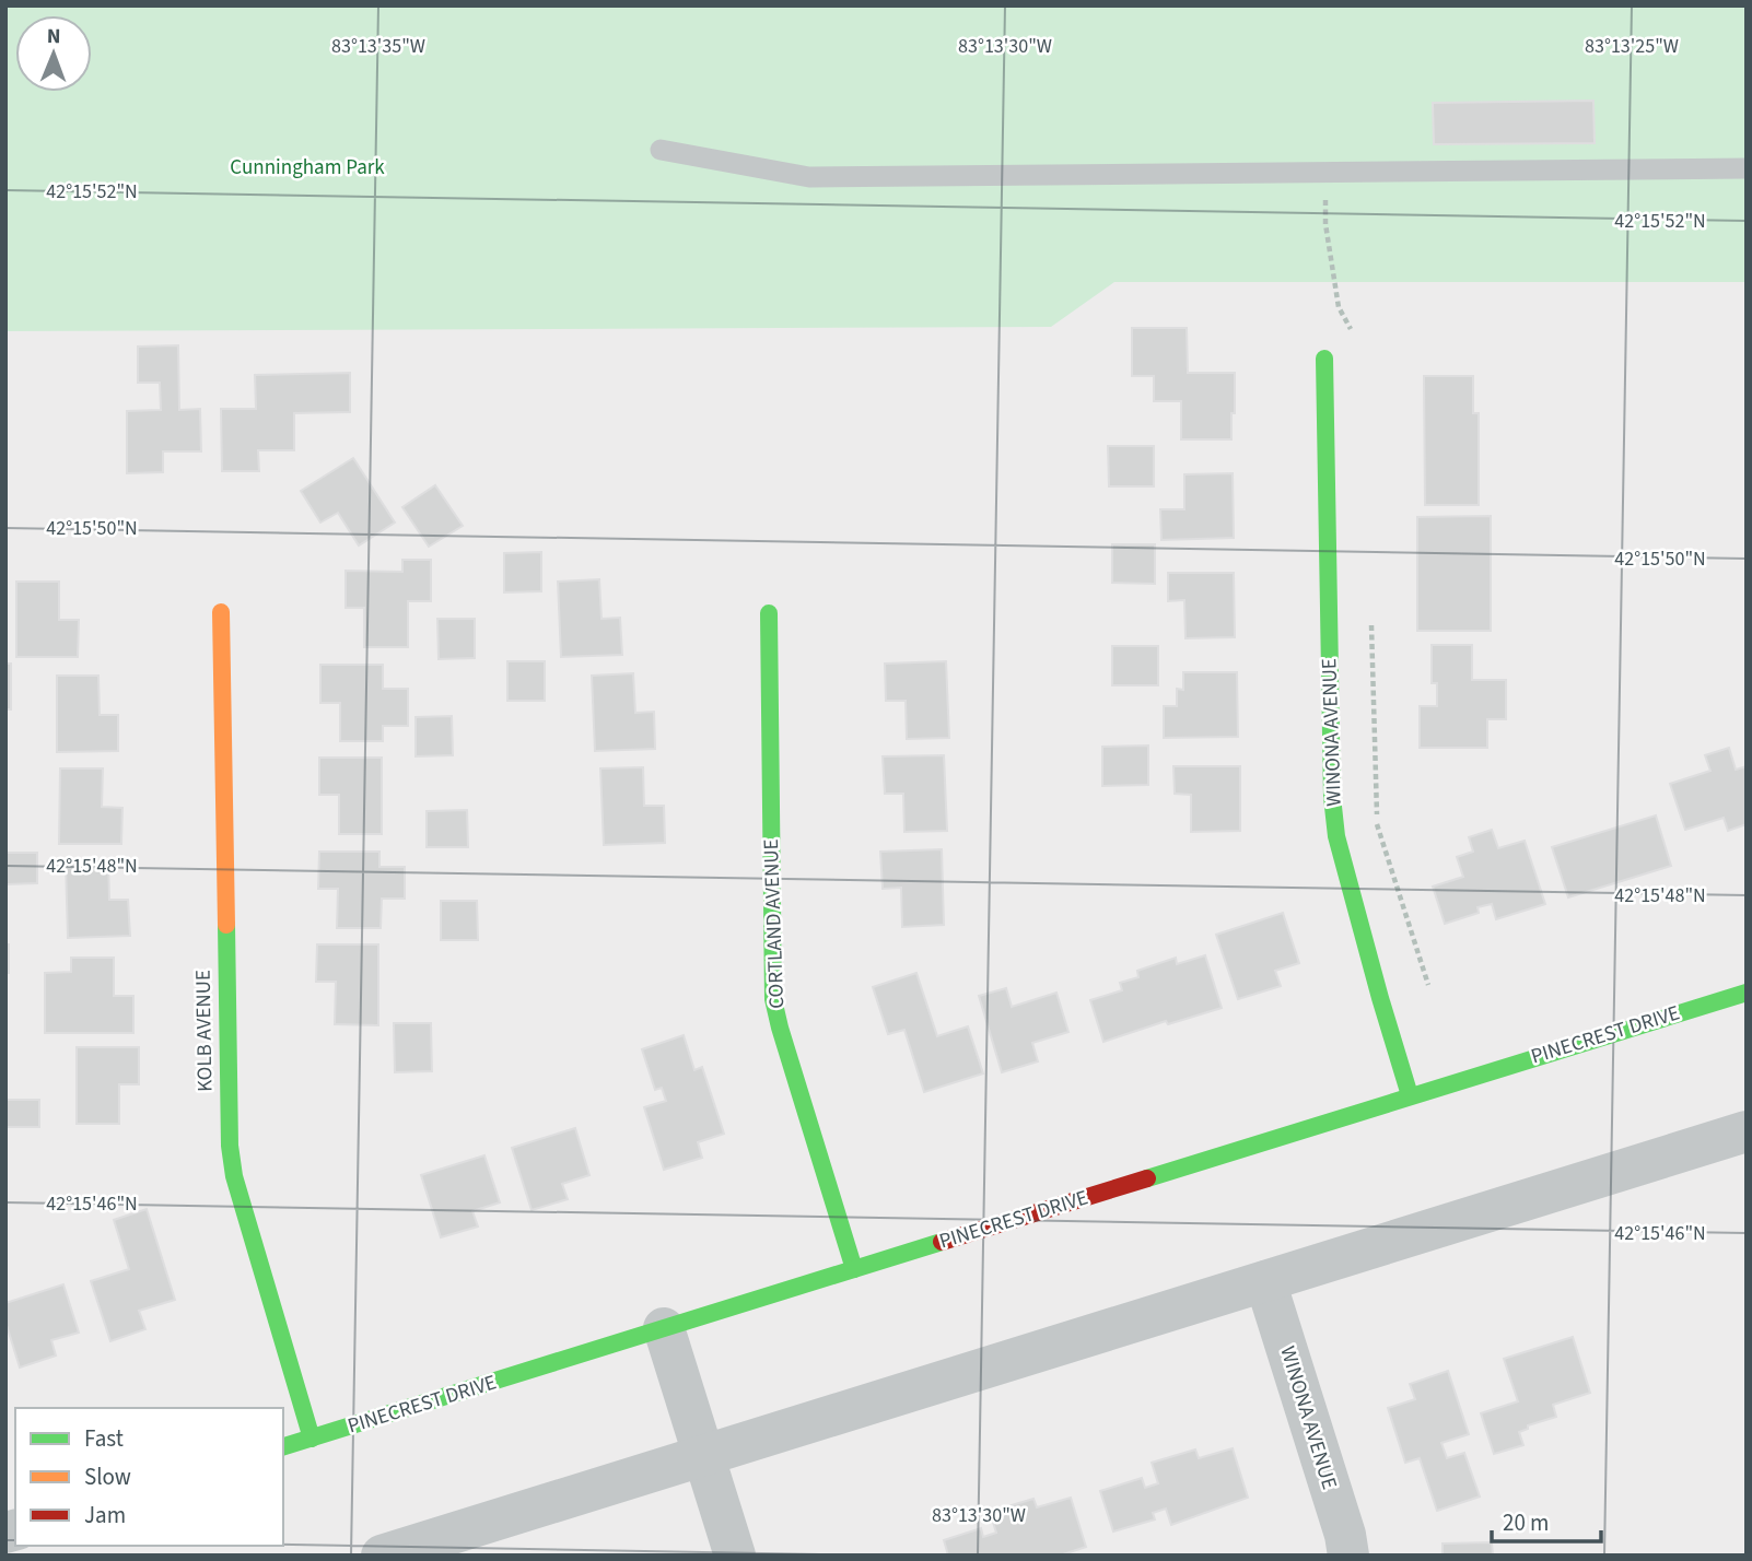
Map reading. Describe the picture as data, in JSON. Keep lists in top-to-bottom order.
{
  "streets": {
    "street": [
      "WINONA AVENUE",
      "CORTLAND AVENUE",
      "KOLB AVENUE",
      "PINECREST DRIVE"
    ]
  },
  "crossings": [
    ["WINONA AVENUE", "PINECREST DRIVE"],
    ["CORTLAND AVENUE", "PINECREST DRIVE"],
    ["KOLB AVENUE", "PINECREST DRIVE"]
  ],
  "parks": ["Cunningham Park"],
  "legend": ["Fast", "Slow", "Jam"],
  "scale_bar": "20 m",
  "north": "top",
  "coordinates": [
    "83°13'35\"W",
    "83°13'30\"W",
    "83°13'25\"W",
    "42°15'52\"N",
    "42°15'50\"N",
    "42°15'48\"N",
    "42°15'46\"N"
  ]
}
